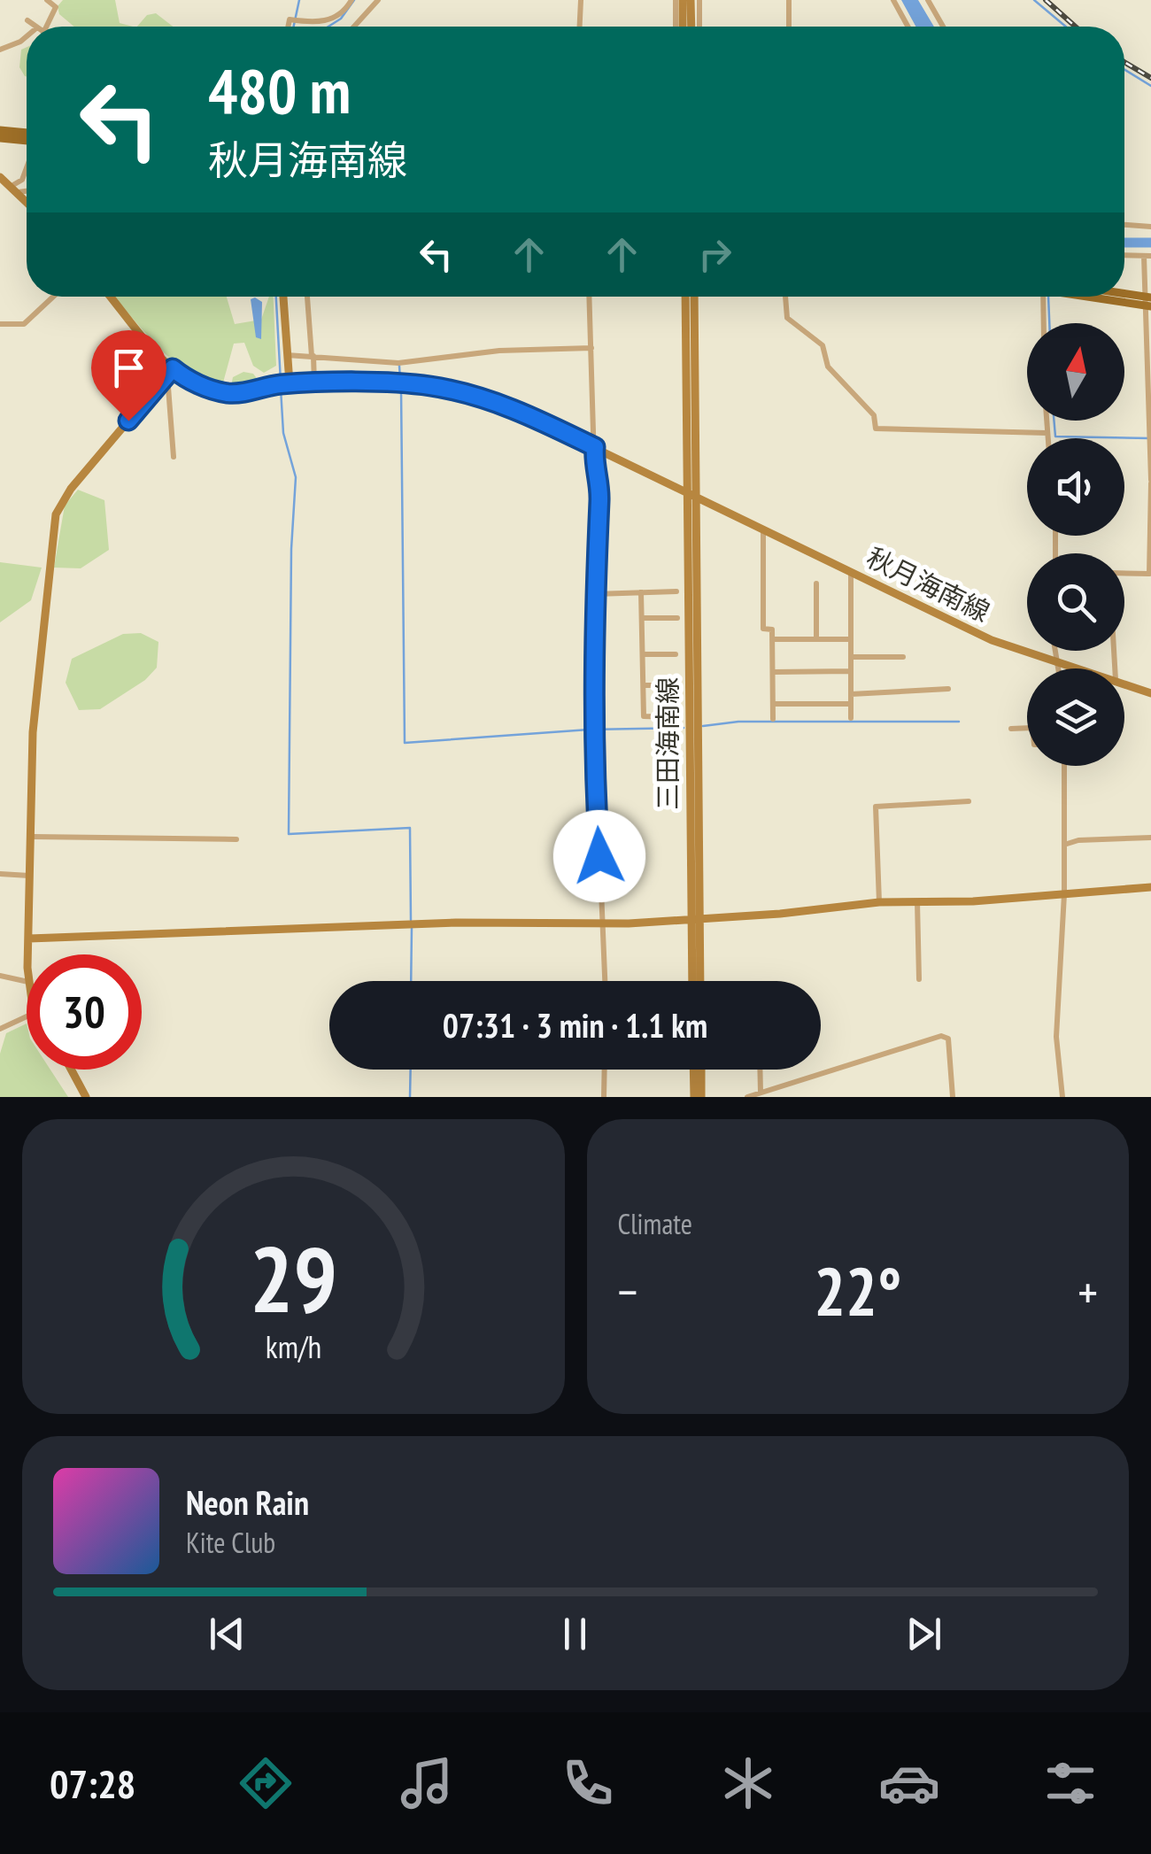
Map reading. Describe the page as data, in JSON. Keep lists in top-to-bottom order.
{
  "streets": {
    "main road": ["秋月海南線", "三田海南線"]
  },
  "crossings": [
    ["秋月海南線", "三田海南線"]
  ],
  "north": "top",
  "page": {
    "turn": ["480 m", "秋月海南線"],
    "limit": "30",
    "trip": "07:31 · 3 min · 1.1 km",
    "tile": "Climate",
    "heat": ["−", "22°", "+"],
    "song": ["Neon Rain", "Kite Club"],
    "tabs": "07:28",
    "gauge": ["29", "km/h"]
  }
}
